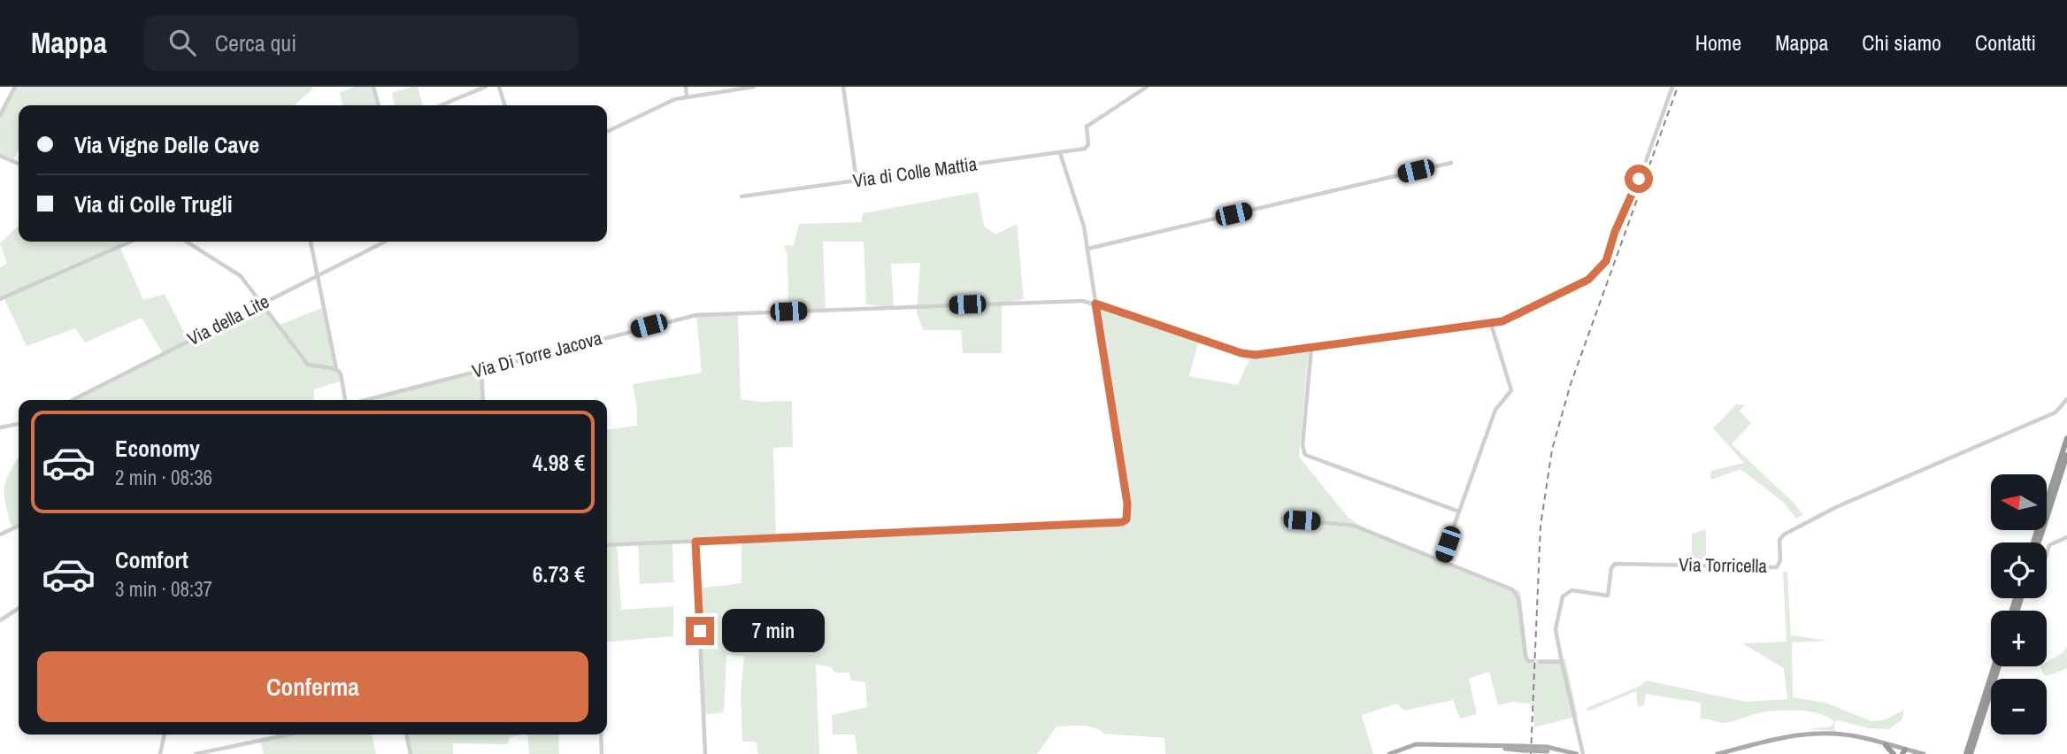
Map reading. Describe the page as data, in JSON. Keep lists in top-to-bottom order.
{
  "streets": {
    "street": [
      "Via di Colle Mattia",
      "Via della Lite",
      "Via Di Torre Jacova",
      "Via Torricella"
    ]
  },
  "north": "left",
  "page": {
    "header": "Mappa",
    "search": "Cerca qui",
    "nav": [
      "Home",
      "Mappa",
      "Chi siamo",
      "Contatti"
    ],
    "banner": ["Via Vigne Delle Cave", "Via di Colle Trugli"],
    "list": [
      {
        "name": "Economy",
        "note": "2 min · 08:36",
        "value": "4.98 €"
      },
      {
        "name": "Comfort",
        "note": "3 min · 08:37",
        "value": "6.73 €"
      }
    ],
    "map_buttons": ["+", "−"],
    "bubble": "7 min",
    "buttons": "Conferma"
  }
}
